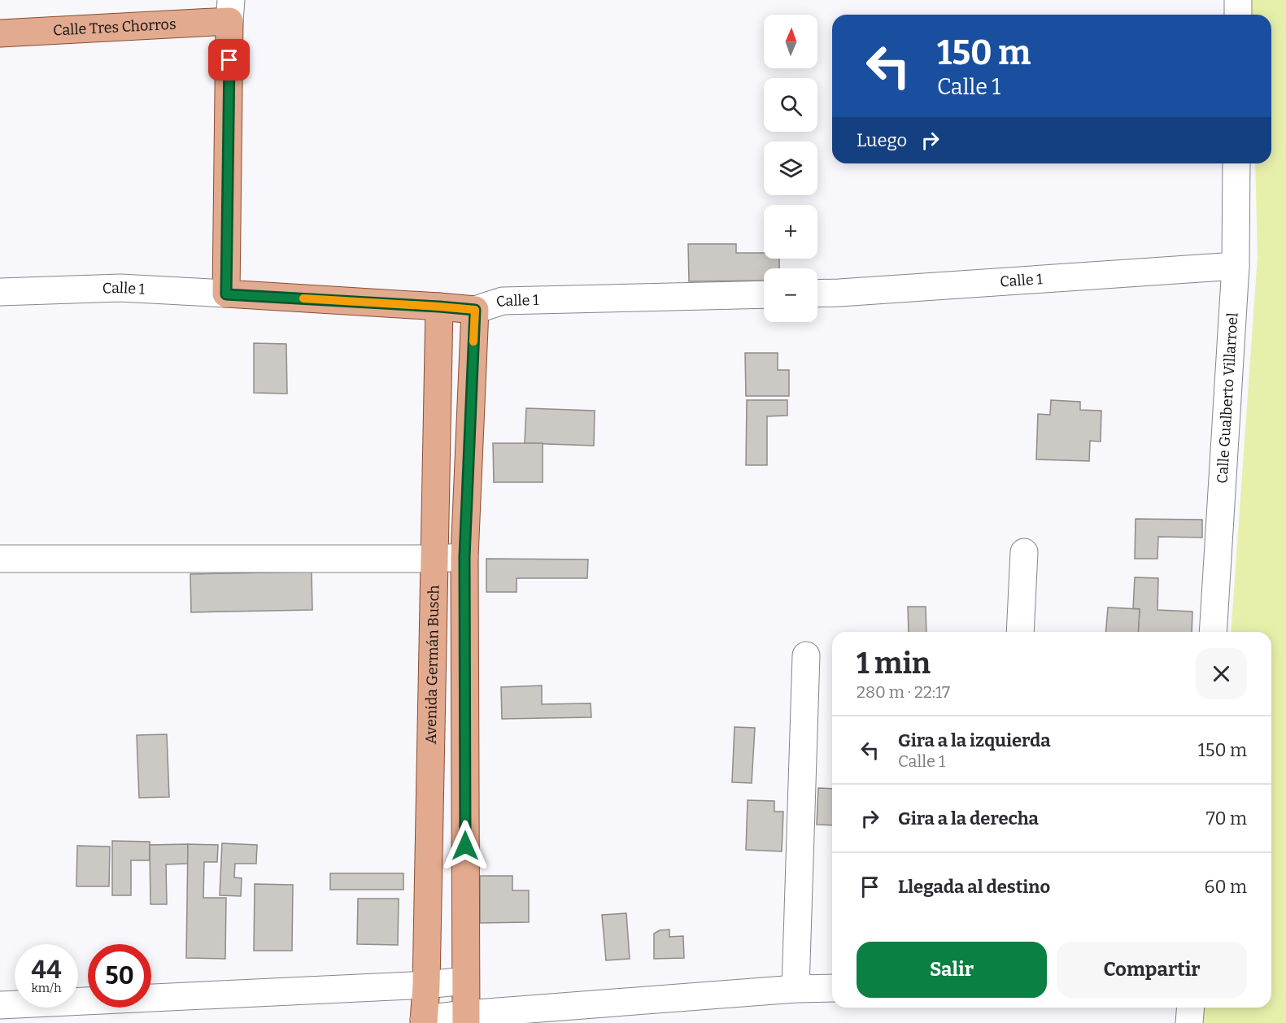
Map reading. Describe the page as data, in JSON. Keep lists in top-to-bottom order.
{
  "streets": {
    "main road": ["Calle Tres Chorros", "Calle 1", "Avenida Germán Busch"],
    "street": ["Calle Gualberto Villarroel"]
  },
  "crossings": [
    ["Calle 1", "Calle Gualberto Villarroel"],
    ["Calle 1", "Avenida Germán Busch"]
  ],
  "north": "top",
  "page": {
    "map_buttons": ["+", "−"],
    "turn": ["150 m", "Calle 1"],
    "then": "Luego",
    "heading": ["1 min", "280 m · 22:17"],
    "list": [
      {
        "name": "Gira a la izquierda",
        "note": "Calle 1",
        "value": "150 m"
      },
      {
        "name": "Gira a la derecha",
        "value": "70 m"
      },
      {
        "name": "Llegada al destino",
        "value": "60 m"
      }
    ],
    "buttons": ["Salir", "Compartir"],
    "speed": "44 km/h",
    "limit": "50"
  }
}
